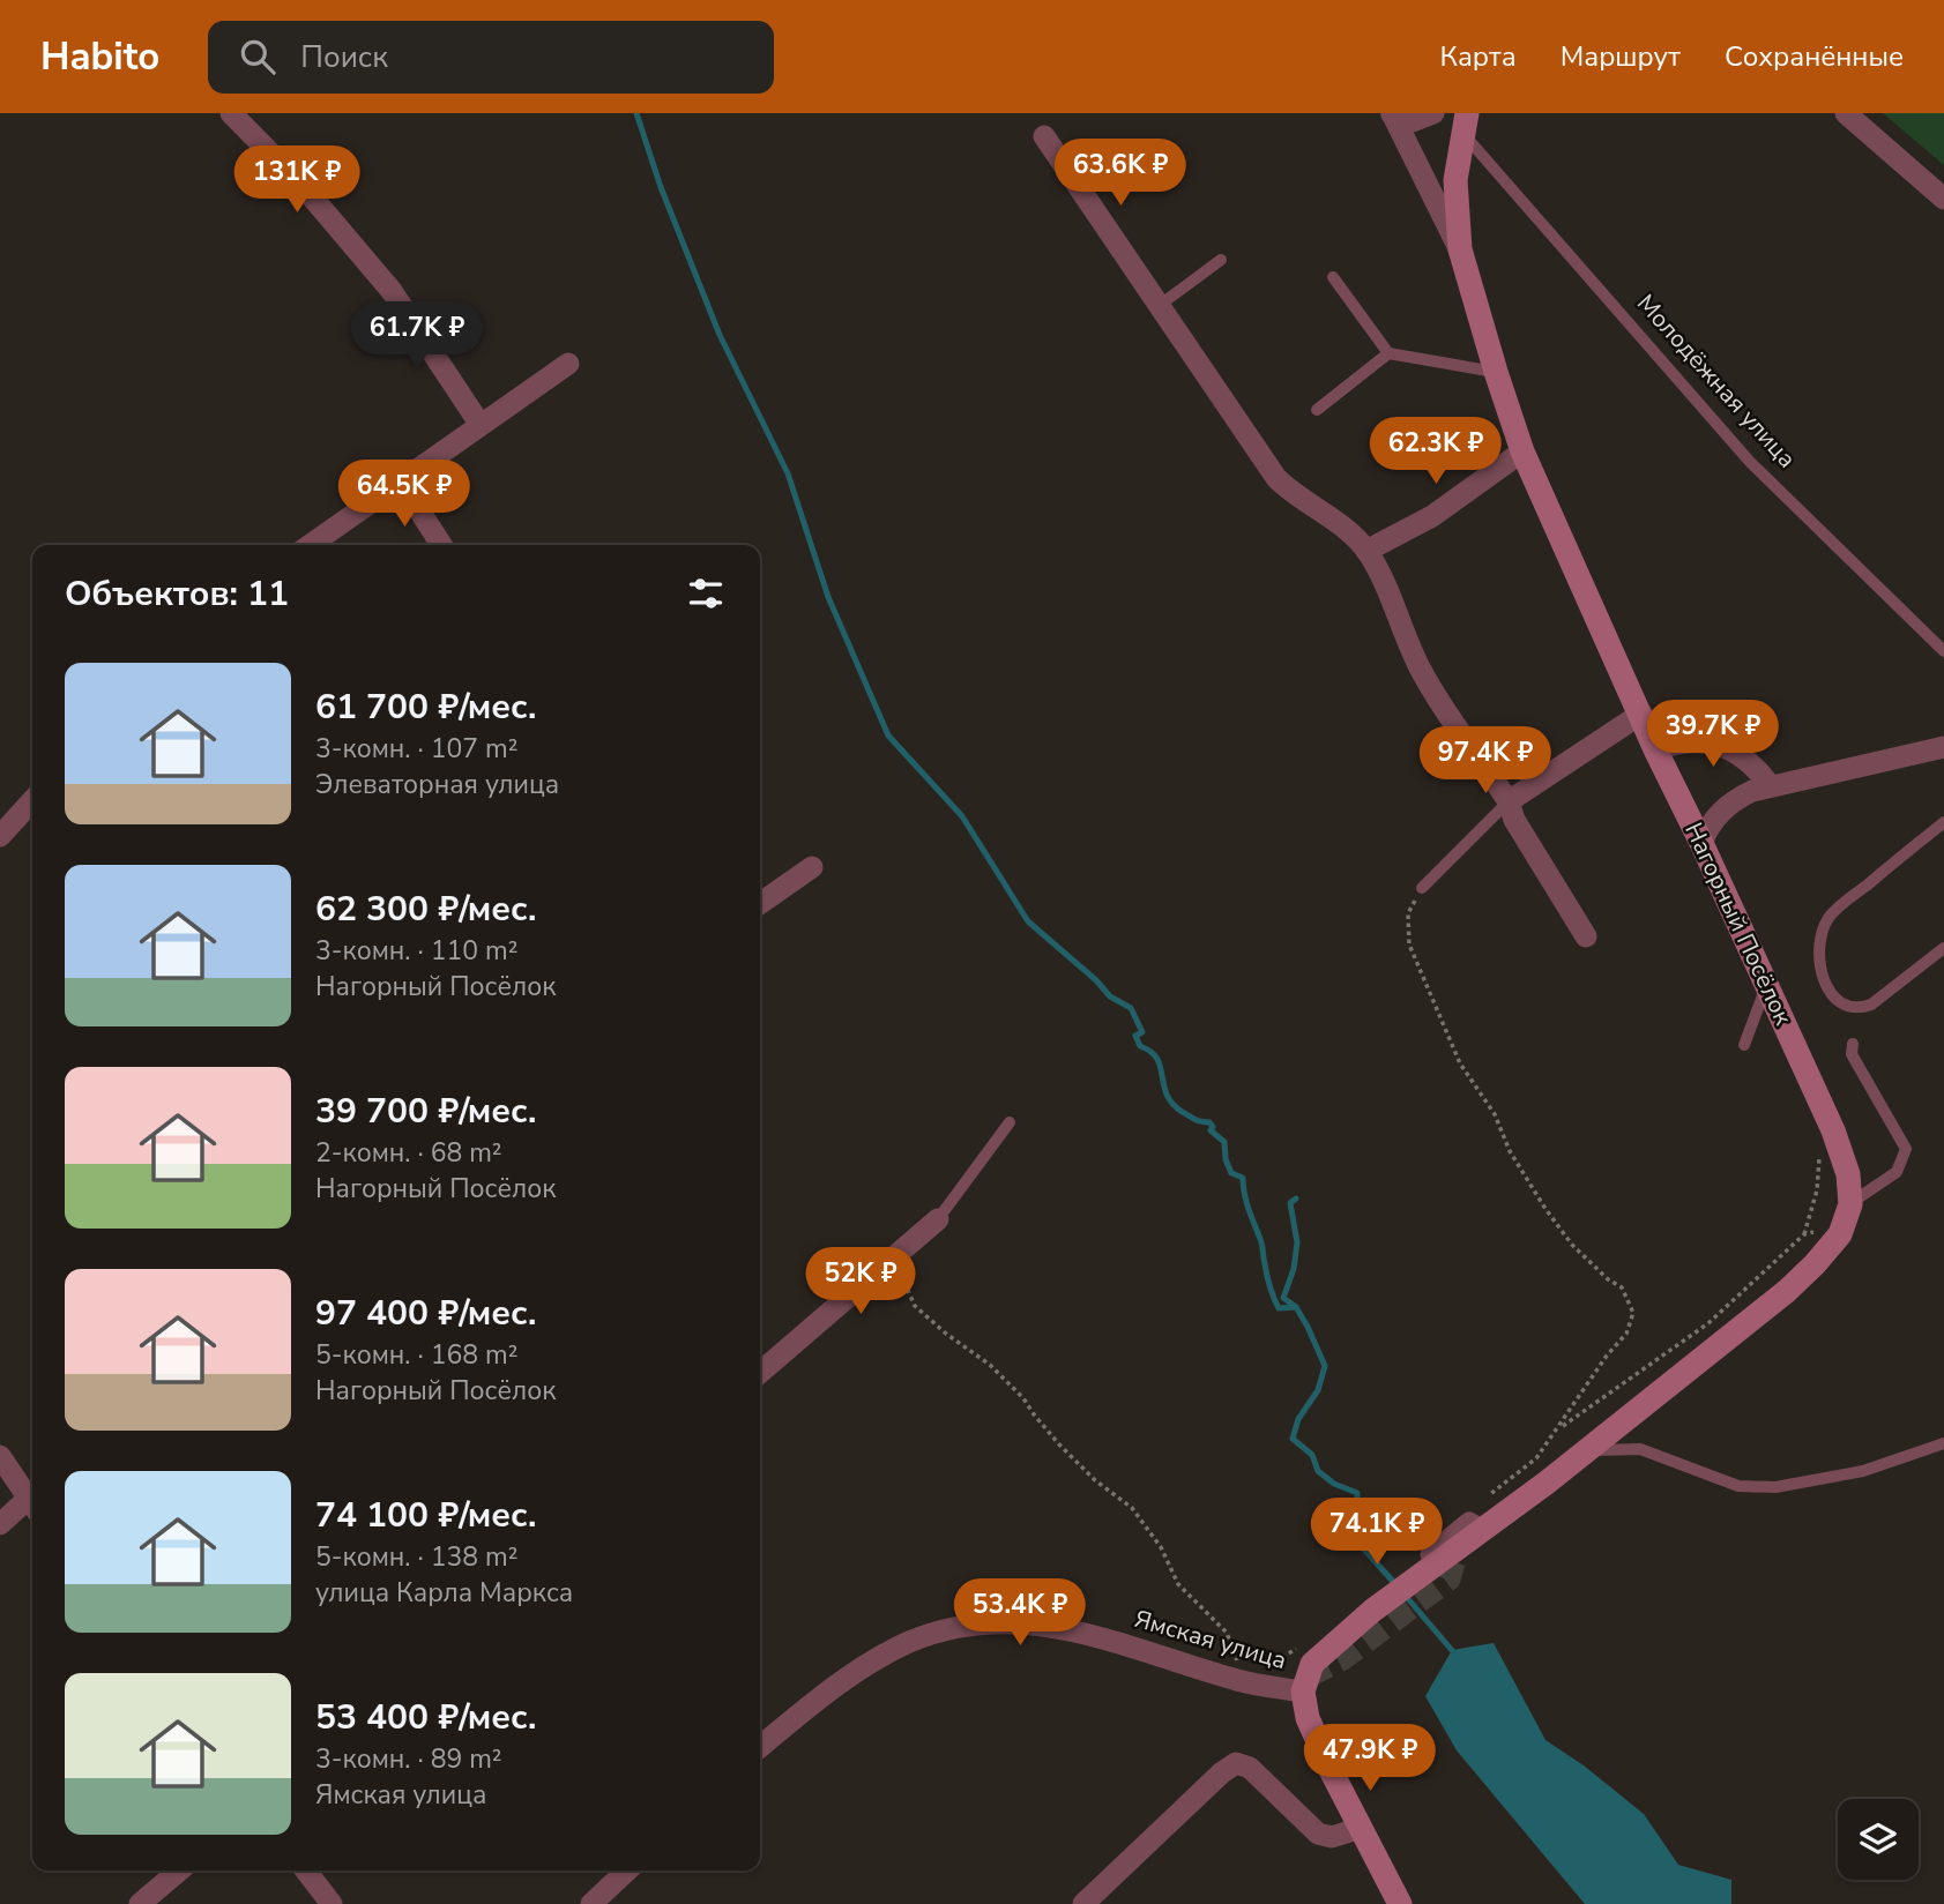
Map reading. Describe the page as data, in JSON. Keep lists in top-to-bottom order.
{
  "streets": {
    "street": ["Нагорный Посёлок", "Ямская улица"],
    "lane": ["Молодёжная улица"]
  },
  "crossings": [
    ["Молодёжная улица", "Нагорный Посёлок"]
  ],
  "page": {
    "header": "Habito",
    "search": "Поиск",
    "nav": ["Карта", "Маршрут", "Сохранённые"],
    "price": [
      "63.6K ₽",
      "131K ₽",
      "61.7K ₽",
      "62.3K ₽",
      "64.5K ₽",
      "39.7K ₽",
      "97.4K ₽",
      "52K ₽",
      "74.1K ₽",
      "53.4K ₽",
      "47.9K ₽"
    ],
    "heading": "Объектов: 11",
    "list": [
      {
        "name": "61 700 ₽/мес.",
        "note": "3-комн. · 107 m² · Элеваторная улица"
      },
      {
        "name": "62 300 ₽/мес.",
        "note": "3-комн. · 110 m² · Нагорный Посёлок"
      },
      {
        "name": "39 700 ₽/мес.",
        "note": "2-комн. · 68 m² · Нагорный Посёлок"
      },
      {
        "name": "97 400 ₽/мес.",
        "note": "5-комн. · 168 m² · Нагорный Посёлок"
      },
      {
        "name": "74 100 ₽/мес.",
        "note": "5-комн. · 138 m² · улица Карла Маркса"
      },
      {
        "name": "53 400 ₽/мес.",
        "note": "3-комн. · 89 m² · Ямская улица"
      }
    ]
  }
}
